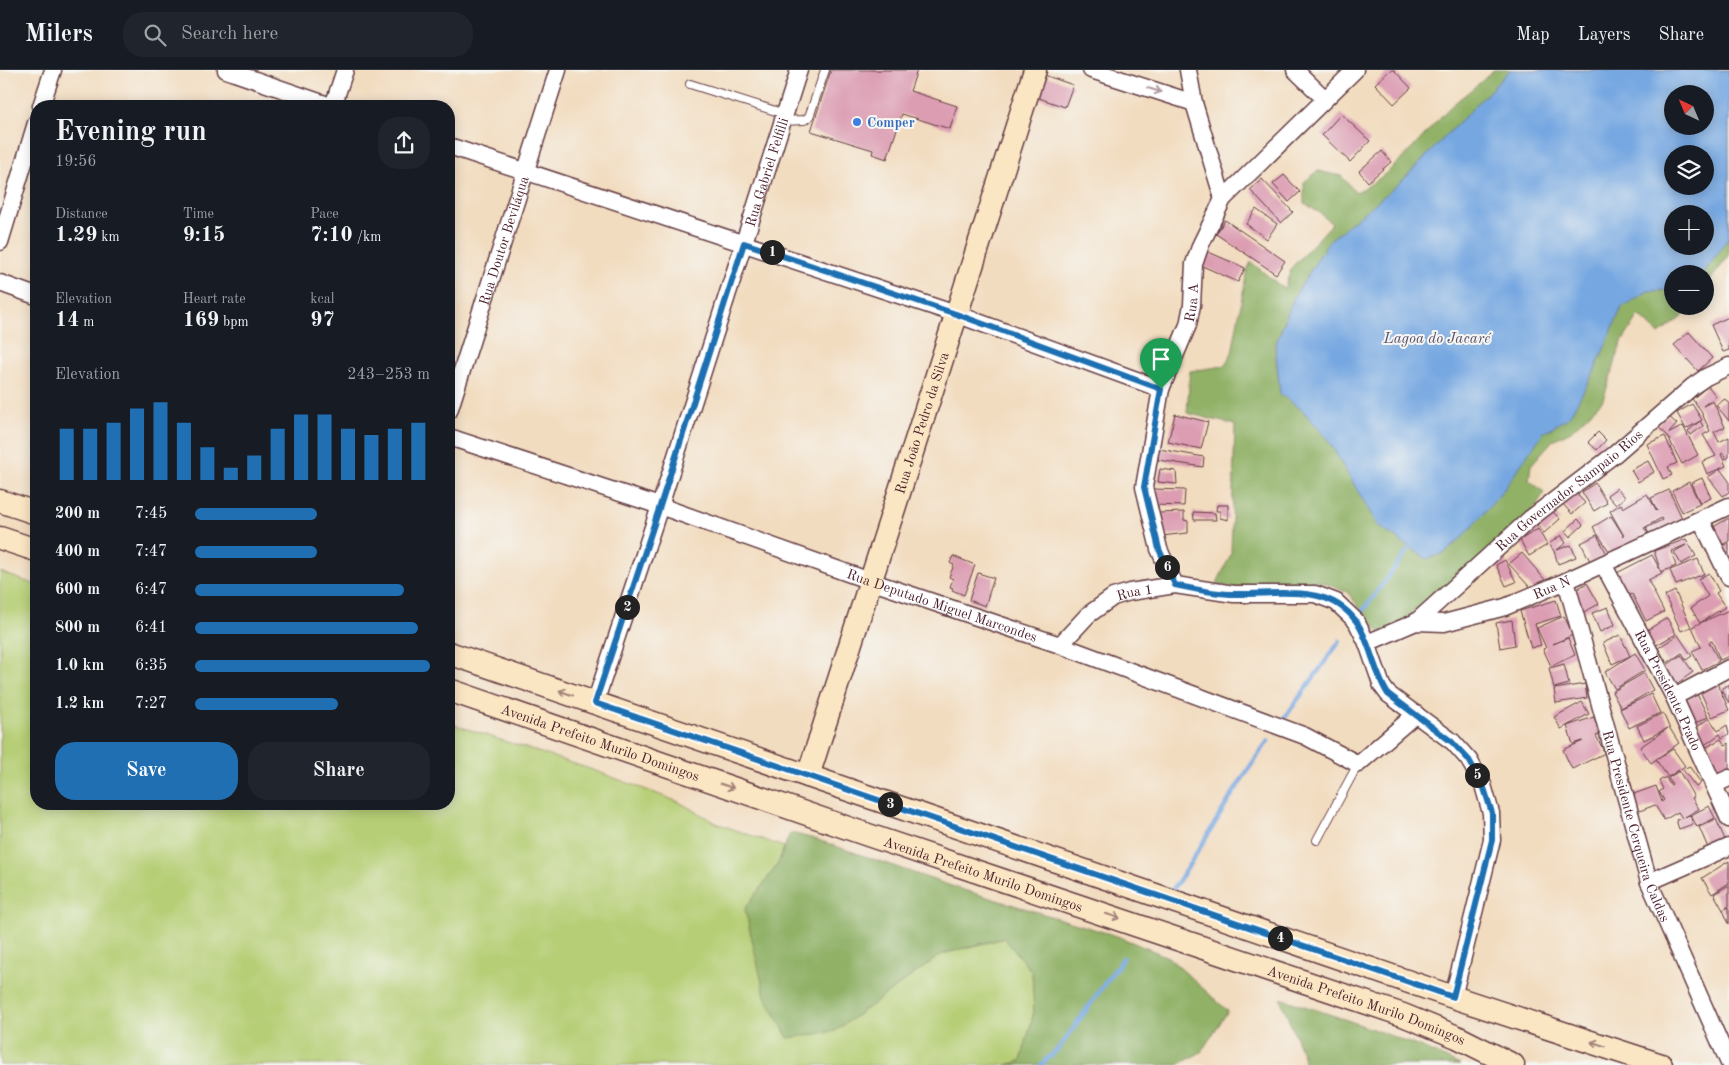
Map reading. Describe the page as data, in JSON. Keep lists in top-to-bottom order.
{
  "streets": {
    "main road": ["Rua João Pedro da Silva", "Avenida Prefeito Murilo Domingos"],
    "street": [
      "Rua Gabriel Felfilli",
      "Rua Doutor Beviláqua",
      "Rua A",
      "Rua Governador Sampaio Rios",
      "Rua N",
      "Rua 1",
      "Rua Deputado Miguel Marcondes",
      "Rua Presidente Prado",
      "Rua Presidente Cerqueira Caldas"
    ]
  },
  "crossings": [
    ["Rua Gabriel Felfilli", "Rua Deputado Miguel Marcondes"],
    ["Rua A", "Rua 1"],
    ["Rua João Pedro da Silva", "Rua Deputado Miguel Marcondes"],
    ["Rua Governador Sampaio Rios", "Rua N"],
    ["Rua N", "Rua 1"],
    ["Rua N", "Rua Presidente Prado"],
    ["Rua N", "Rua Presidente Cerqueira Caldas"],
    ["Rua 1", "Rua Deputado Miguel Marcondes"]
  ],
  "water": ["Lagoa do Jacaré"],
  "places": ["Comper"],
  "north": "top left",
  "page": {
    "header": "Milers",
    "search": "Search here",
    "nav": ["Map", "Layers", "Share"],
    "map_buttons": ["+", "−"],
    "heading": ["Evening run", "19:56"],
    "stats": [
      ["Distance", "1.29 km"],
      ["Time", "9:15"],
      ["Pace", "7:10 /km"],
      ["Elevation", "14 m"],
      ["Heart rate", "169 bpm"],
      ["kcal", "97"]
    ],
    "pins": [
      "1",
      "6",
      "2",
      "5",
      "3",
      "4"
    ],
    "chart": ["Elevation", "243–253 m"],
    "list": [
      {
        "name": "200 m",
        "note": "7:45"
      },
      {
        "name": "400 m",
        "note": "7:47"
      },
      {
        "name": "600 m",
        "note": "6:47"
      },
      {
        "name": "800 m",
        "note": "6:41"
      },
      {
        "name": "1.0 km",
        "note": "6:35"
      },
      {
        "name": "1.2 km",
        "note": "7:27"
      }
    ],
    "buttons": ["Save", "Share"]
  }
}
